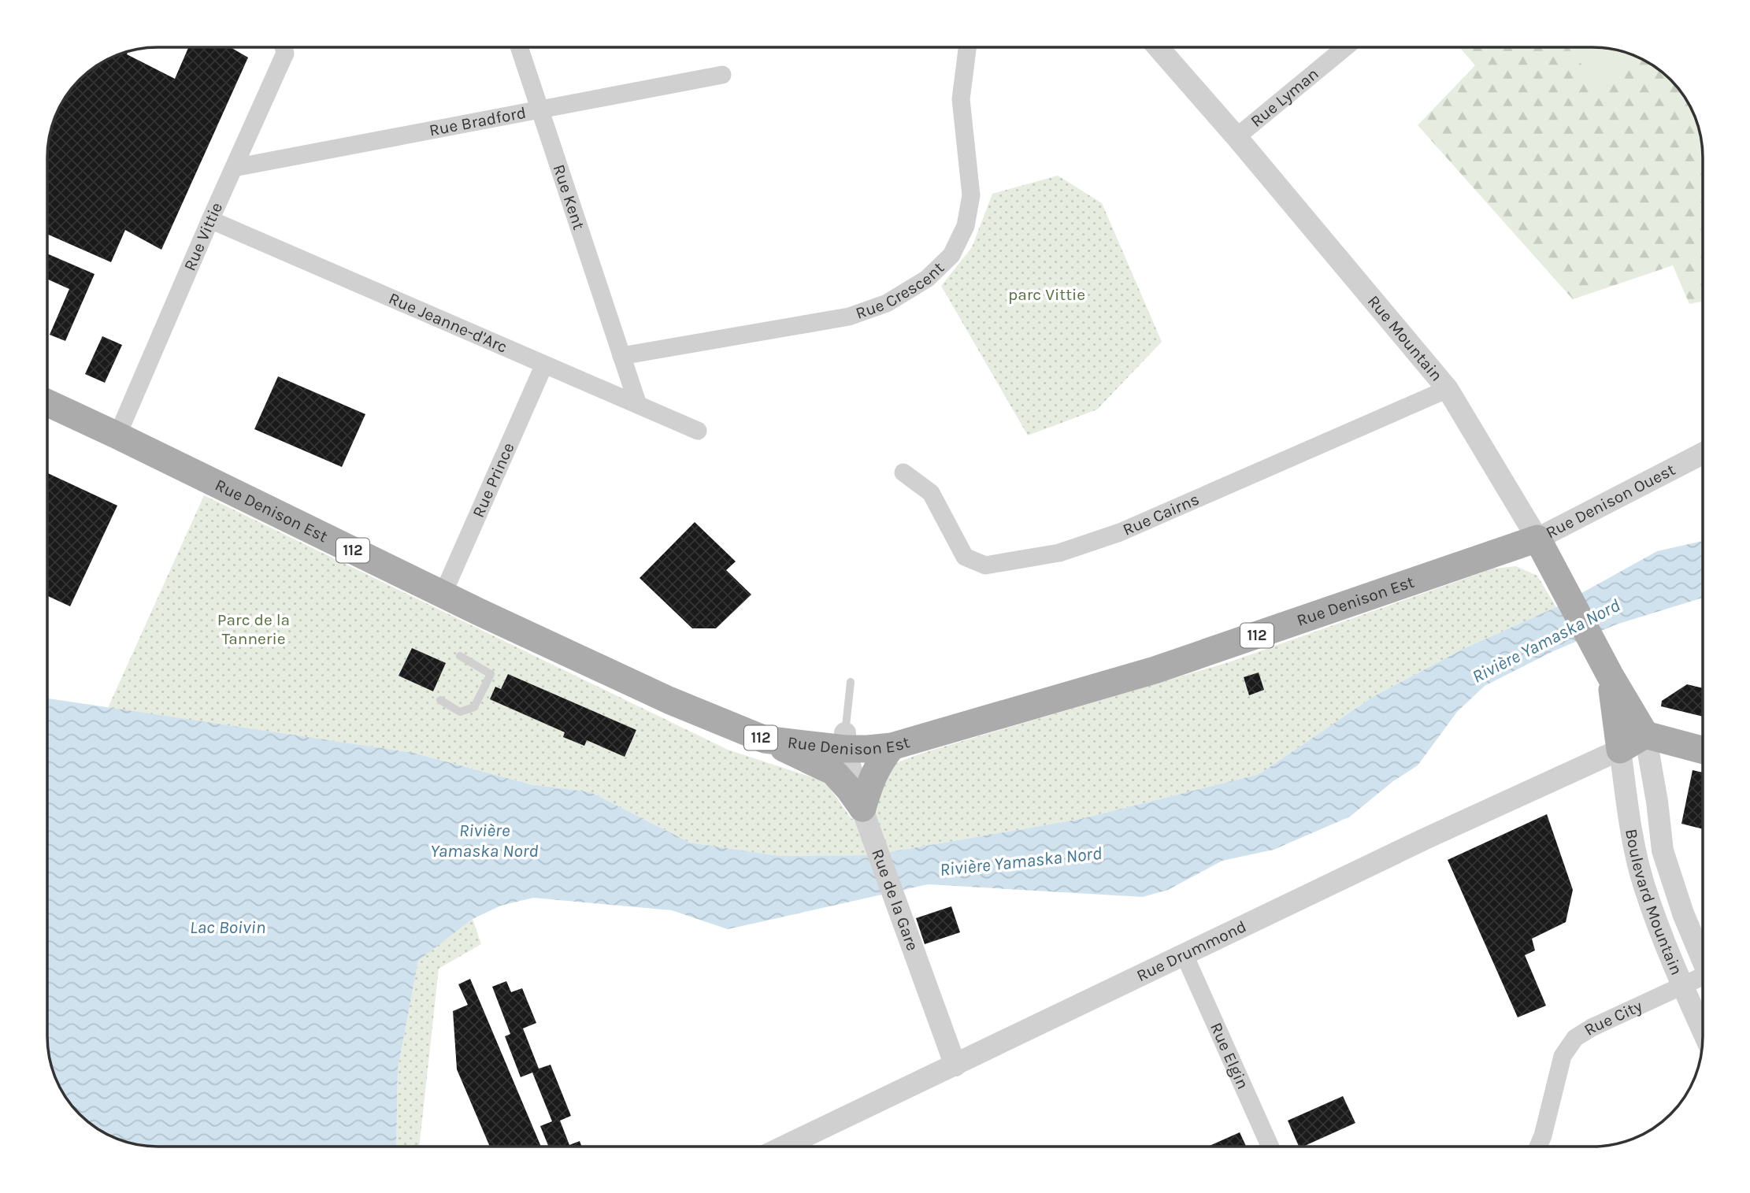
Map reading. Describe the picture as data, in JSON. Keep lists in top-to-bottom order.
{
  "streets": {
    "main road": ["Rue Mountain", "Rue Denison Est", "112"],
    "street": [
      "Rue Lyman",
      "Rue Bradford",
      "Rue Kent",
      "Rue Vittie",
      "Rue Crescent",
      "Rue Jeanne-d'Arc",
      "Rue Prince",
      "Rue Denison Ouest",
      "Rue Cairns",
      "Rue de la Gare",
      "Boulevard Mountain",
      "Rue Drummond",
      "Rue City",
      "Rue Elgin"
    ]
  },
  "crossings": [
    ["Rue Lyman", "Rue Mountain"],
    ["Rue Bradford", "Rue Kent"],
    ["Rue Bradford", "Rue Vittie"],
    ["Rue Kent", "Rue Crescent"],
    ["Rue Vittie", "Rue Jeanne-d'Arc"],
    ["Rue Vittie", "Rue Denison Est"],
    ["Rue Jeanne-d'Arc", "Rue Prince"],
    ["Rue Mountain", "Rue Denison Ouest"],
    ["Rue Mountain", "Rue Denison Est"],
    ["Rue Mountain", "Rue Cairns"],
    ["Rue Mountain", "Boulevard Mountain"],
    ["Rue Mountain", "Rue Drummond"],
    ["Rue Prince", "Rue Denison Est"],
    ["Rue Denison Ouest", "Rue Denison Est"],
    ["Rue Denison Est", "Rue de la Gare"],
    ["Rue de la Gare", "Rue Drummond"],
    ["Boulevard Mountain", "Rue Drummond"],
    ["Boulevard Mountain", "Rue City"],
    ["Rue Drummond", "Rue Elgin"]
  ],
  "water": ["Rivière Yamaska Nord", "Lac Boivin"],
  "parks": ["parc Vittie", "Parc de la Tannerie"]
}
